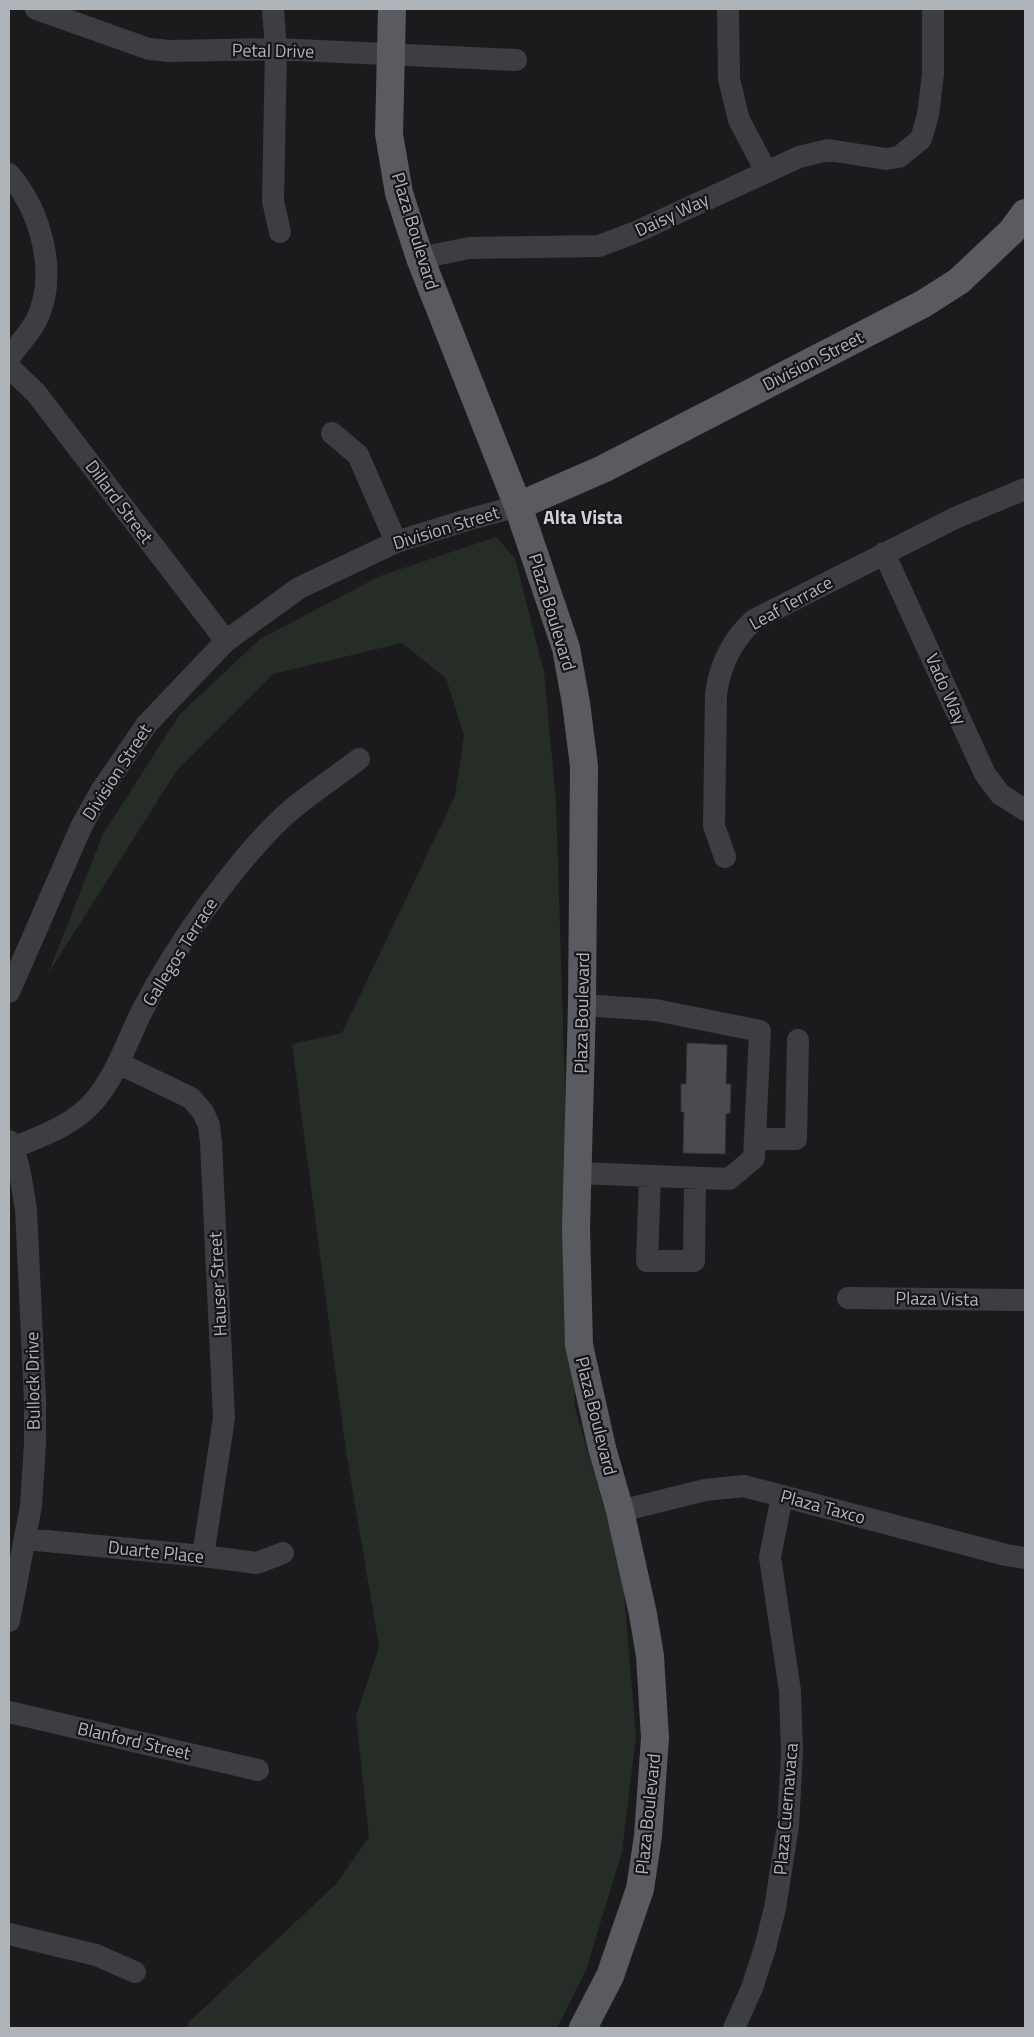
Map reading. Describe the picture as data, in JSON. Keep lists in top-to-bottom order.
{
  "streets": {
    "main road": ["Plaza Boulevard", "Division Street"],
    "street": [
      "Petal Drive",
      "Daisy Way",
      "Dillard Street",
      "Leaf Terrace",
      "Vado Way",
      "Gallegos Terrace",
      "Hauser Street",
      "Plaza Vista",
      "Bullock Drive",
      "Plaza Taxco",
      "Duarte Place",
      "Blanford Street",
      "Plaza Cuernavaca"
    ]
  },
  "crossings": [
    ["Petal Drive", "Plaza Boulevard"],
    ["Daisy Way", "Plaza Boulevard"],
    ["Plaza Boulevard", "Division Street"],
    ["Plaza Boulevard", "Plaza Taxco"],
    ["Division Street", "Dillard Street"],
    ["Leaf Terrace", "Vado Way"],
    ["Gallegos Terrace", "Hauser Street"],
    ["Gallegos Terrace", "Bullock Drive"],
    ["Hauser Street", "Duarte Place"],
    ["Bullock Drive", "Duarte Place"],
    ["Plaza Taxco", "Plaza Cuernavaca"]
  ],
  "districts": ["Alta Vista"]
}
